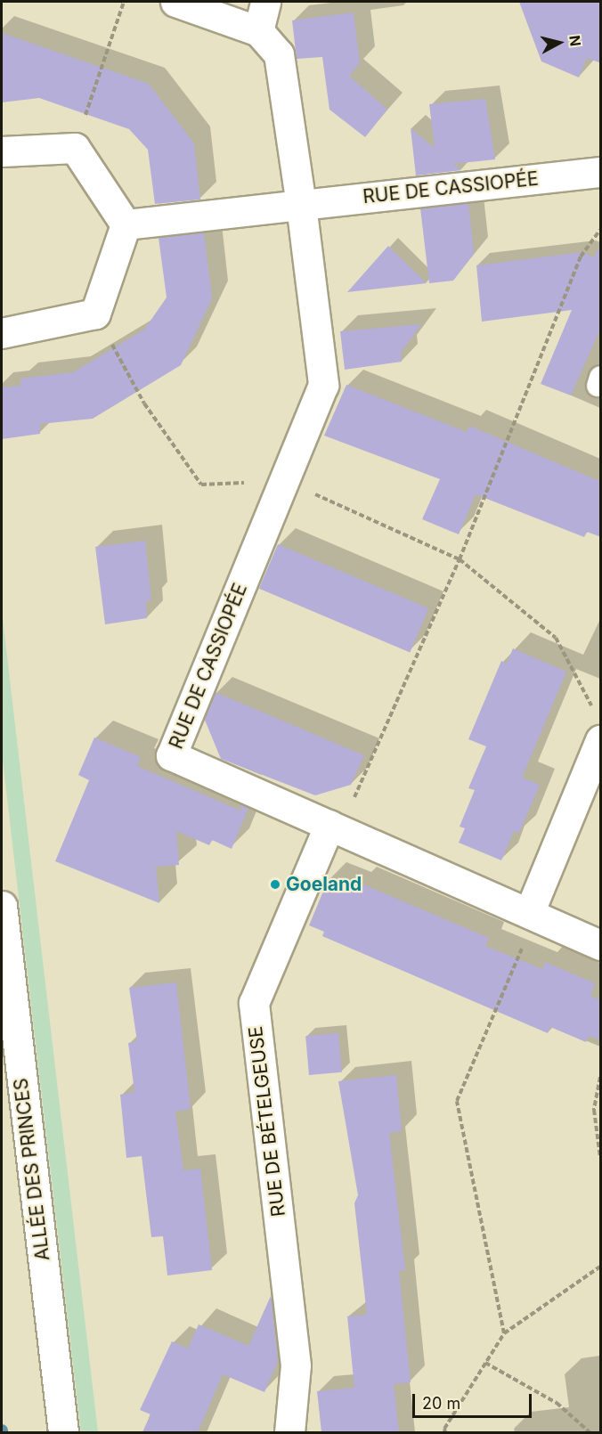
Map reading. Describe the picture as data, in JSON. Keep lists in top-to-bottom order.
{
  "streets": {
    "street": ["RUE DE CASSIOPÉE", "RUE DE BÉTELGEUSE", "ALLÉE DES PRINCES"]
  },
  "crossings": [
    ["RUE DE CASSIOPÉE", "RUE DE BÉTELGEUSE"]
  ],
  "places": ["Goeland"],
  "scale_bar": "20 m",
  "north": "right"
}
